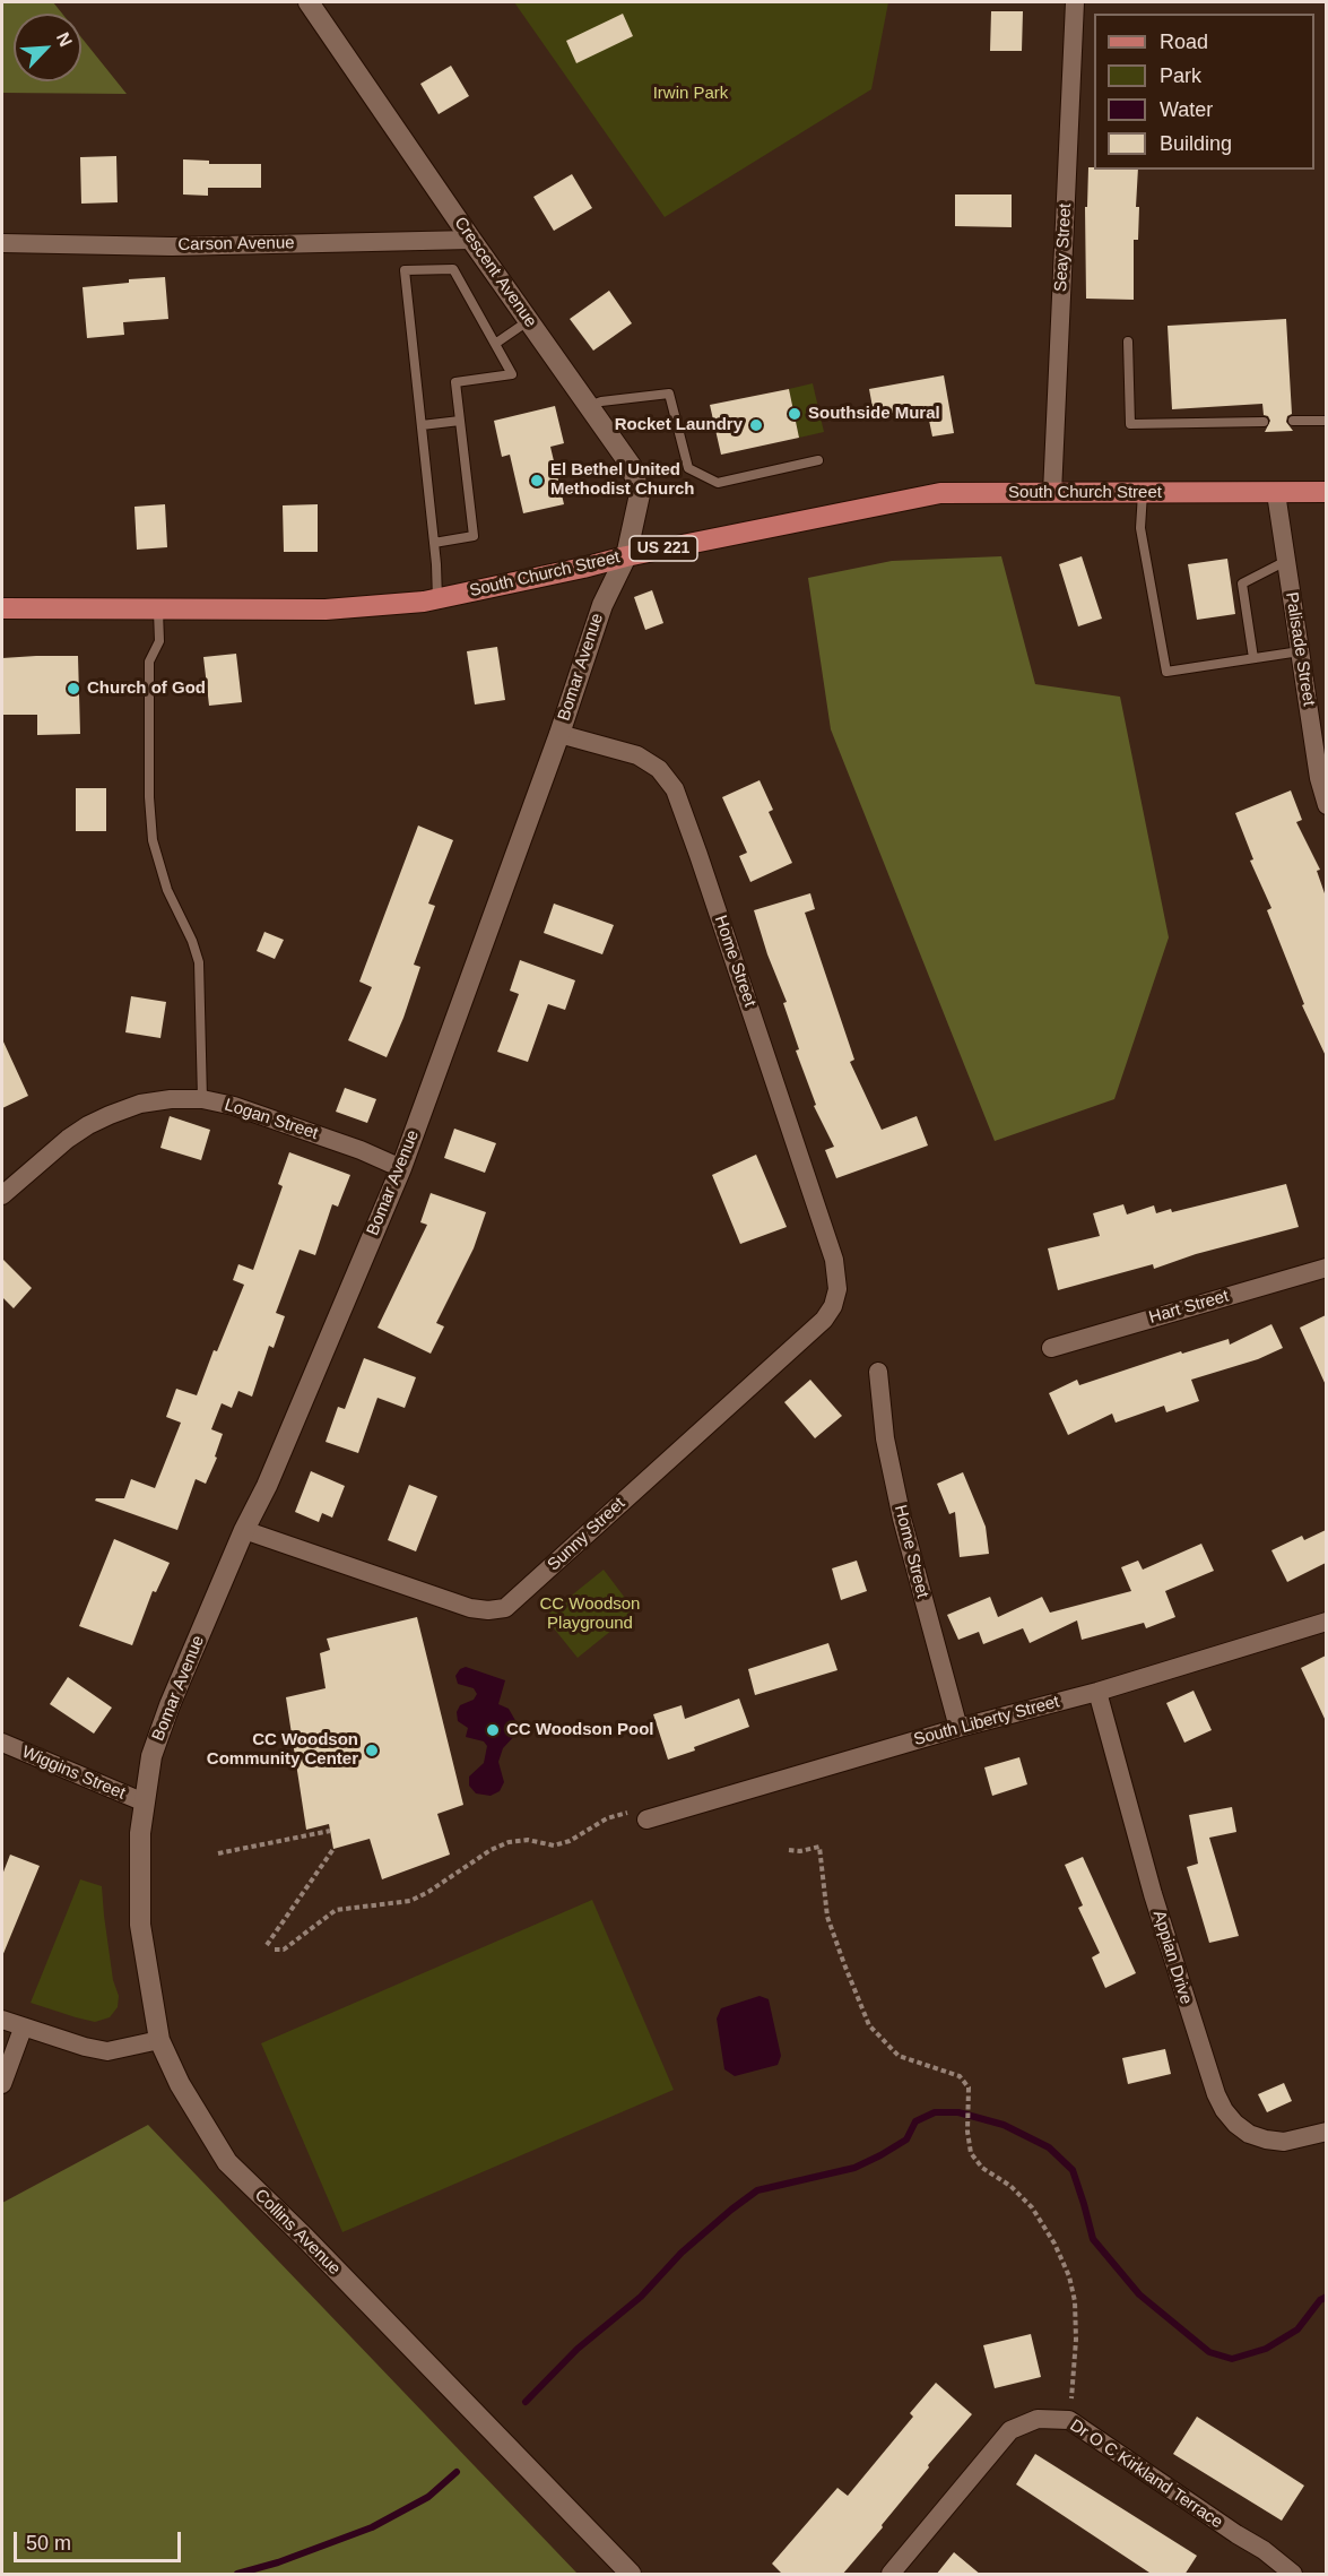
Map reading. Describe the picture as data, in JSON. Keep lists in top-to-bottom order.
{
  "streets": {
    "main road": ["South Church Street", "US 221"],
    "street": [
      "Carson Avenue",
      "Seay Street",
      "Crescent Avenue",
      "Palisade Street",
      "Bomar Avenue",
      "Home Street",
      "Logan Street",
      "Hart Street",
      "Sunny Street",
      "South Liberty Street",
      "Wiggins Street",
      "Appian Drive",
      "Collins Avenue",
      "Dr O C Kirkland Terrace"
    ]
  },
  "crossings": [
    ["Carson Avenue", "Crescent Avenue"],
    ["Seay Street", "South Church Street"],
    ["Crescent Avenue", "South Church Street"],
    ["Crescent Avenue", "Bomar Avenue"],
    ["South Church Street", "Palisade Street"],
    ["South Church Street", "Bomar Avenue"],
    ["Bomar Avenue", "Home Street"],
    ["Bomar Avenue", "Logan Street"],
    ["Bomar Avenue", "Sunny Street"],
    ["Bomar Avenue", "Wiggins Street"],
    ["Bomar Avenue", "Collins Avenue"],
    ["Home Street", "Sunny Street"],
    ["Home Street", "South Liberty Street"],
    ["South Liberty Street", "Appian Drive"],
    ["Wiggins Street", "Collins Avenue"]
  ],
  "parks": ["Irwin Park", "CC Woodson Playground"],
  "places": [
    "Southside Mural",
    "Rocket Laundry",
    "El Bethel United Methodist Church",
    "Church of God",
    "CC Woodson Pool",
    "CC Woodson Community Center"
  ],
  "legend": [
    "Road",
    "Park",
    "Water",
    "Building"
  ],
  "scale_bar": "50 m",
  "north": "top right"
}
